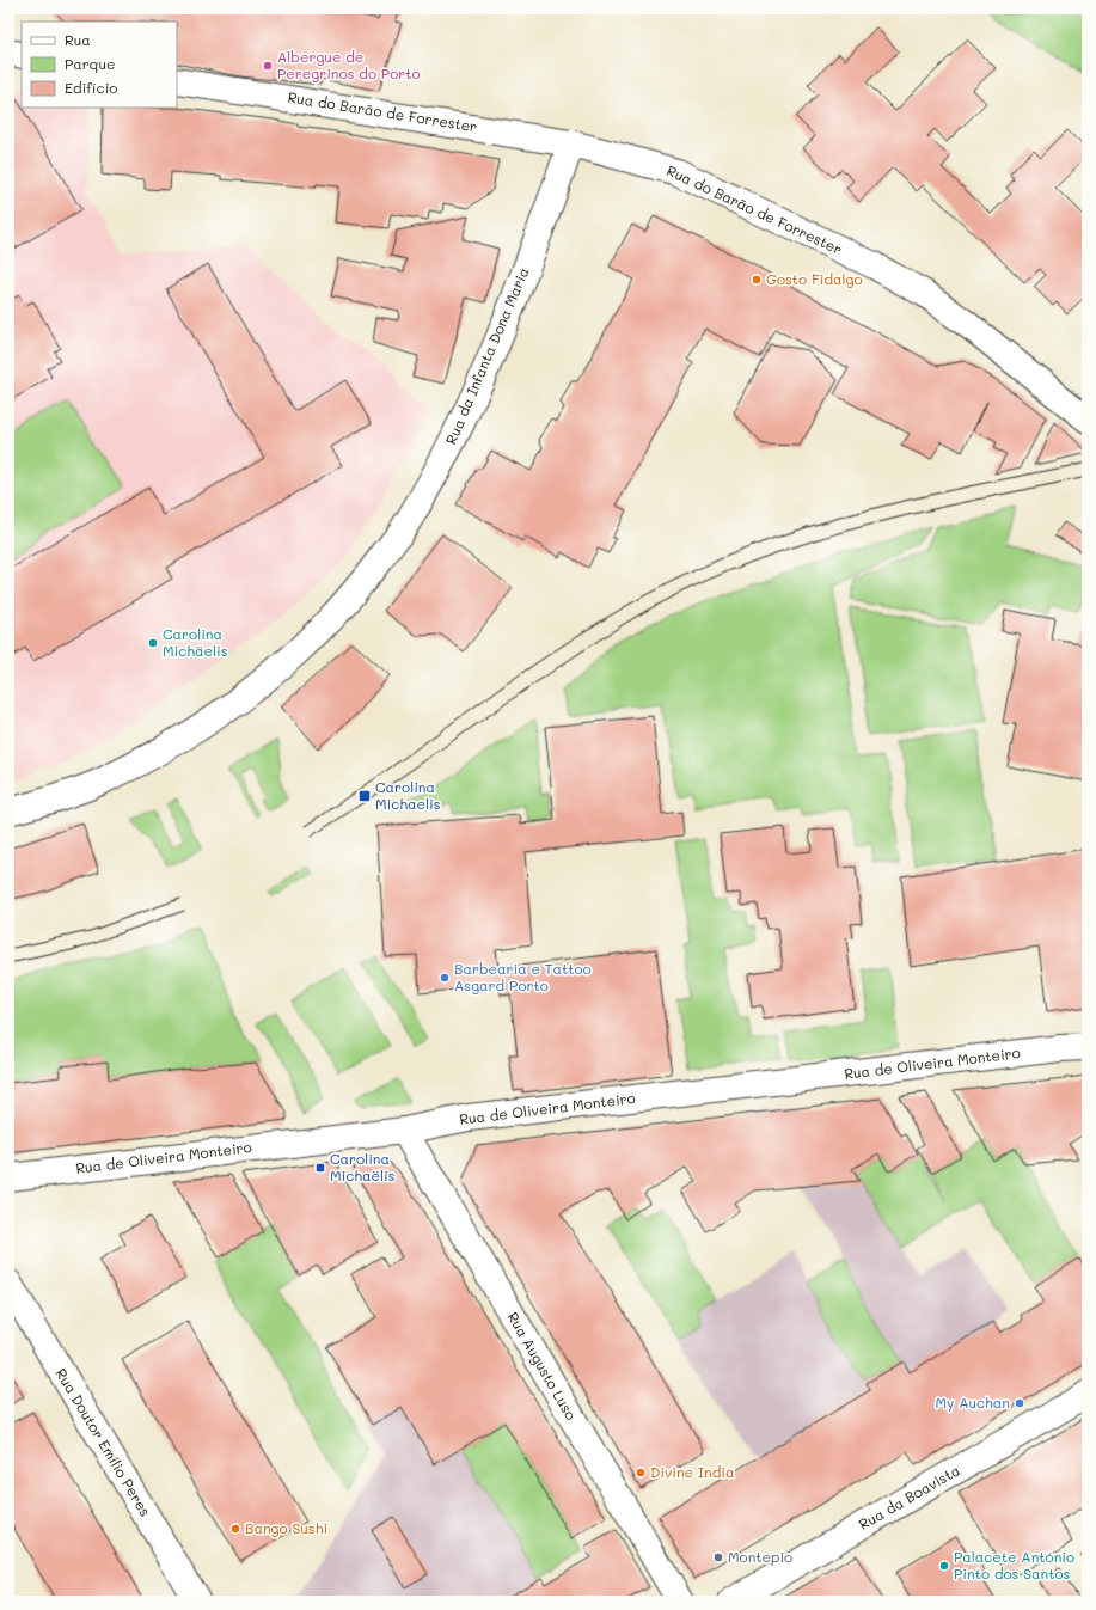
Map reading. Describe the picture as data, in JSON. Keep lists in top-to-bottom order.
{
  "streets": {
    "street": [
      "Rua do Barão de Forrester",
      "Rua da Infanta Dona Maria",
      "Rua de Oliveira Monteiro",
      "Rua Augusto Luso",
      "Rua Doutor Emílio Peres",
      "Rua da Boavista"
    ]
  },
  "crossings": [
    ["Rua do Barão de Forrester", "Rua da Infanta Dona Maria"],
    ["Rua de Oliveira Monteiro", "Rua Augusto Luso"]
  ],
  "places": {
    "other": [
      "Albergue de Peregrinos do Porto",
      "Gosto Fidalgo",
      "Carolina Michäelis",
      "Barbearia e Tattoo Asgard Porto",
      "My Auchan",
      "Divine India",
      "Bango Sushi",
      "Montepio",
      "Palacete António Pinto dos Santos"
    ],
    "transit": ["Carolina Michaelis", "Carolina Michaëlis"]
  },
  "legend": ["Rua", "Parque", "Edifício"]
}
